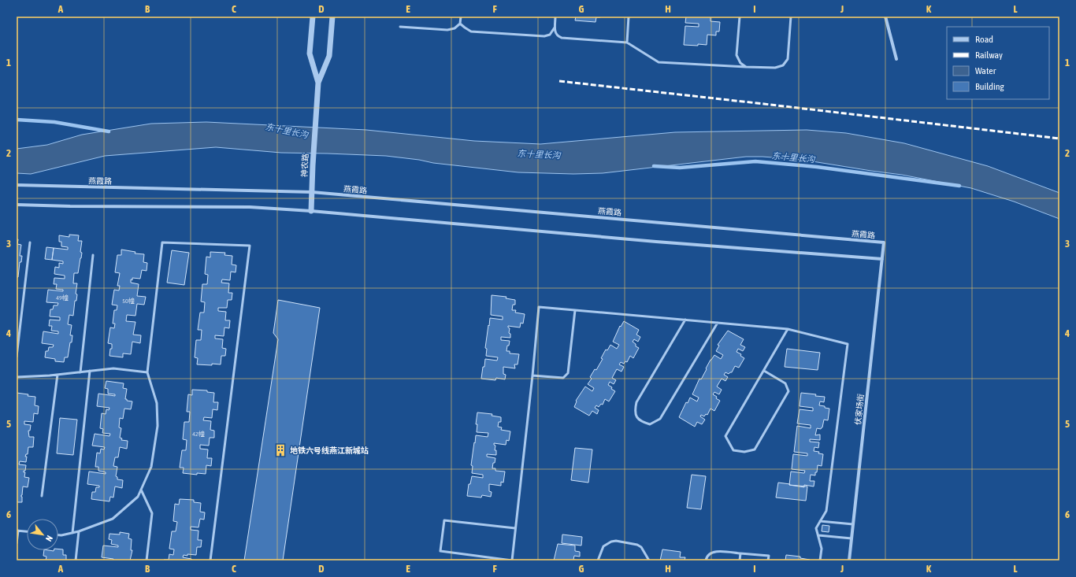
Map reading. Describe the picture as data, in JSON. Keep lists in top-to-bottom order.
{
  "streets": {
    "street": ["神农路", "燕霞路", "伏家场街"]
  },
  "crossings": [
    ["神农路", "燕霞路"],
    ["燕霞路", "伏家场街"]
  ],
  "water": ["东十里长沟"],
  "places": {
    "building": ["地铁六号线燕江新城站"]
  },
  "house_numbers": ["49幢", "50幢", "42幢"],
  "legend": [
    "Road",
    "Railway",
    "Water",
    "Building"
  ],
  "north": "bottom right",
  "grid": {
    "columns": [
      "A",
      "B",
      "C",
      "D",
      "E",
      "F",
      "G",
      "H",
      "I",
      "J",
      "K",
      "L"
    ],
    "rows": [
      "1",
      "2",
      "3",
      "4",
      "5",
      "6"
    ]
  }
}
